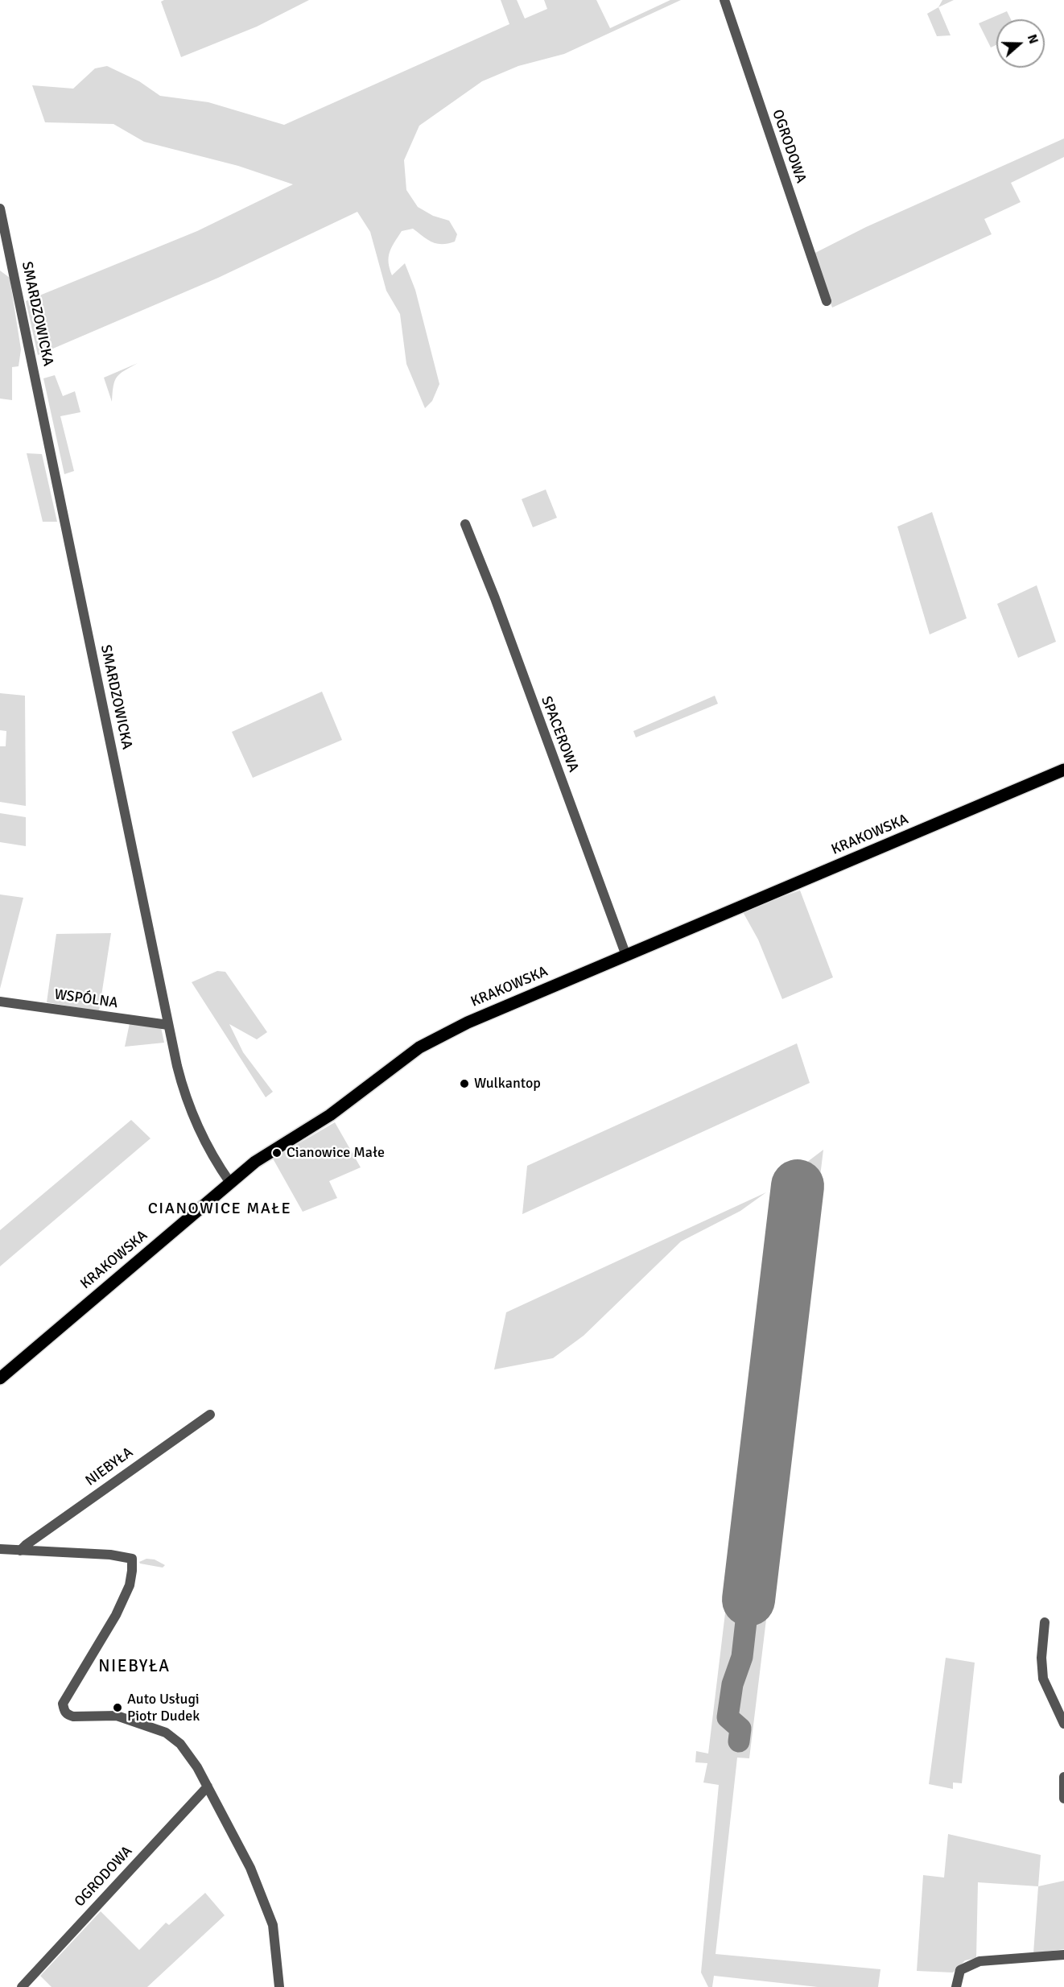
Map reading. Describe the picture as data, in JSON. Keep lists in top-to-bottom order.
{
  "streets": {
    "main road": ["KRAKOWSKA"],
    "street": [
      "OGRODOWA",
      "SMARDZOWICKA",
      "SPACEROWA",
      "WSPÓLNA",
      "NIEBYŁA"
    ]
  },
  "crossings": [
    ["SMARDZOWICKA", "KRAKOWSKA"],
    ["SMARDZOWICKA", "WSPÓLNA"],
    ["SPACEROWA", "KRAKOWSKA"]
  ],
  "districts": ["CIANOWICE MAŁE", "NIEBYŁA"],
  "places": ["Wulkantop", "Cianowice Małe", "Auto Usługi Piotr Dudek"],
  "north": "right"
}
